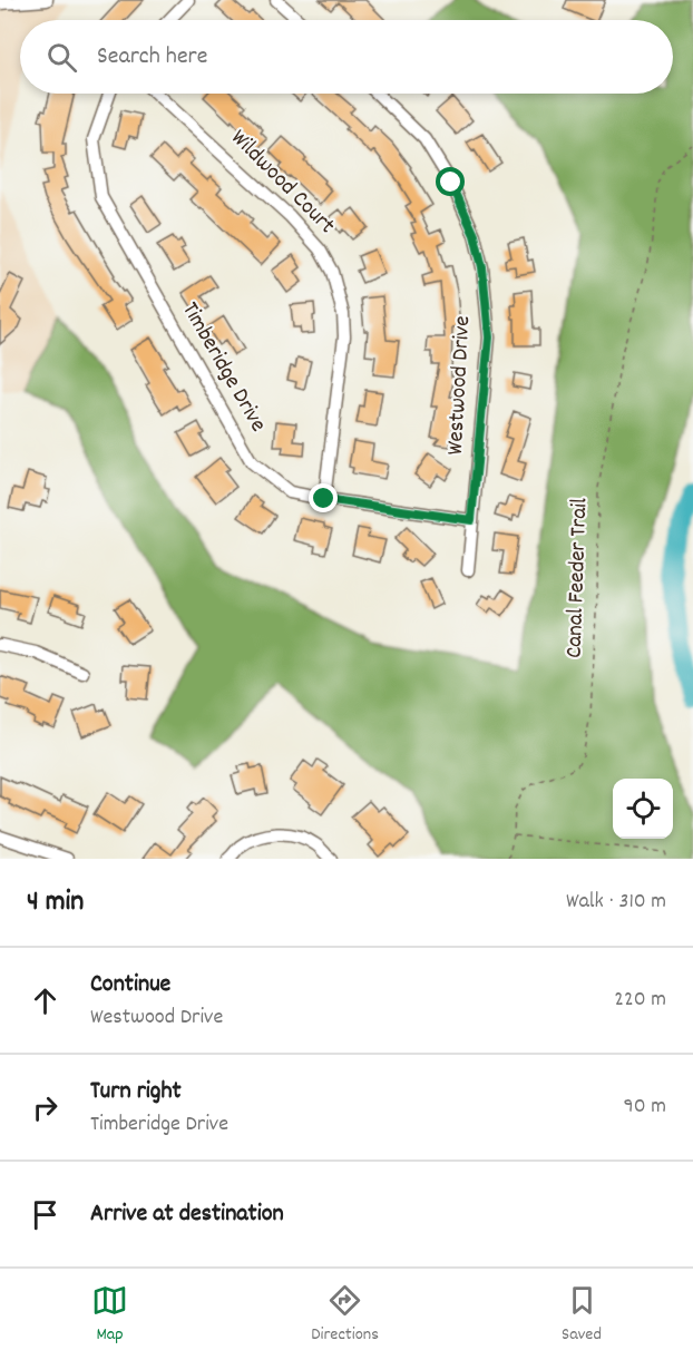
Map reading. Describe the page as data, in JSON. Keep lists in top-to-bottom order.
{
  "streets": {
    "street": ["Wildwood Court", "Timberidge Drive", "Westwood Drive"],
    "path": ["Canal Feeder Trail"]
  },
  "crossings": [
    ["Wildwood Court", "Timberidge Drive"],
    ["Timberidge Drive", "Westwood Drive"]
  ],
  "page": {
    "search": "Search here",
    "heading": ["4 min", "Walk · 310 m"],
    "list": [
      ["Continue", "Westwood Drive", "220 m"],
      ["Turn right", "Timberidge Drive", "90 m"],
      "Arrive at destination"
    ],
    "nav": ["Map", "Directions", "Saved"]
  }
}
